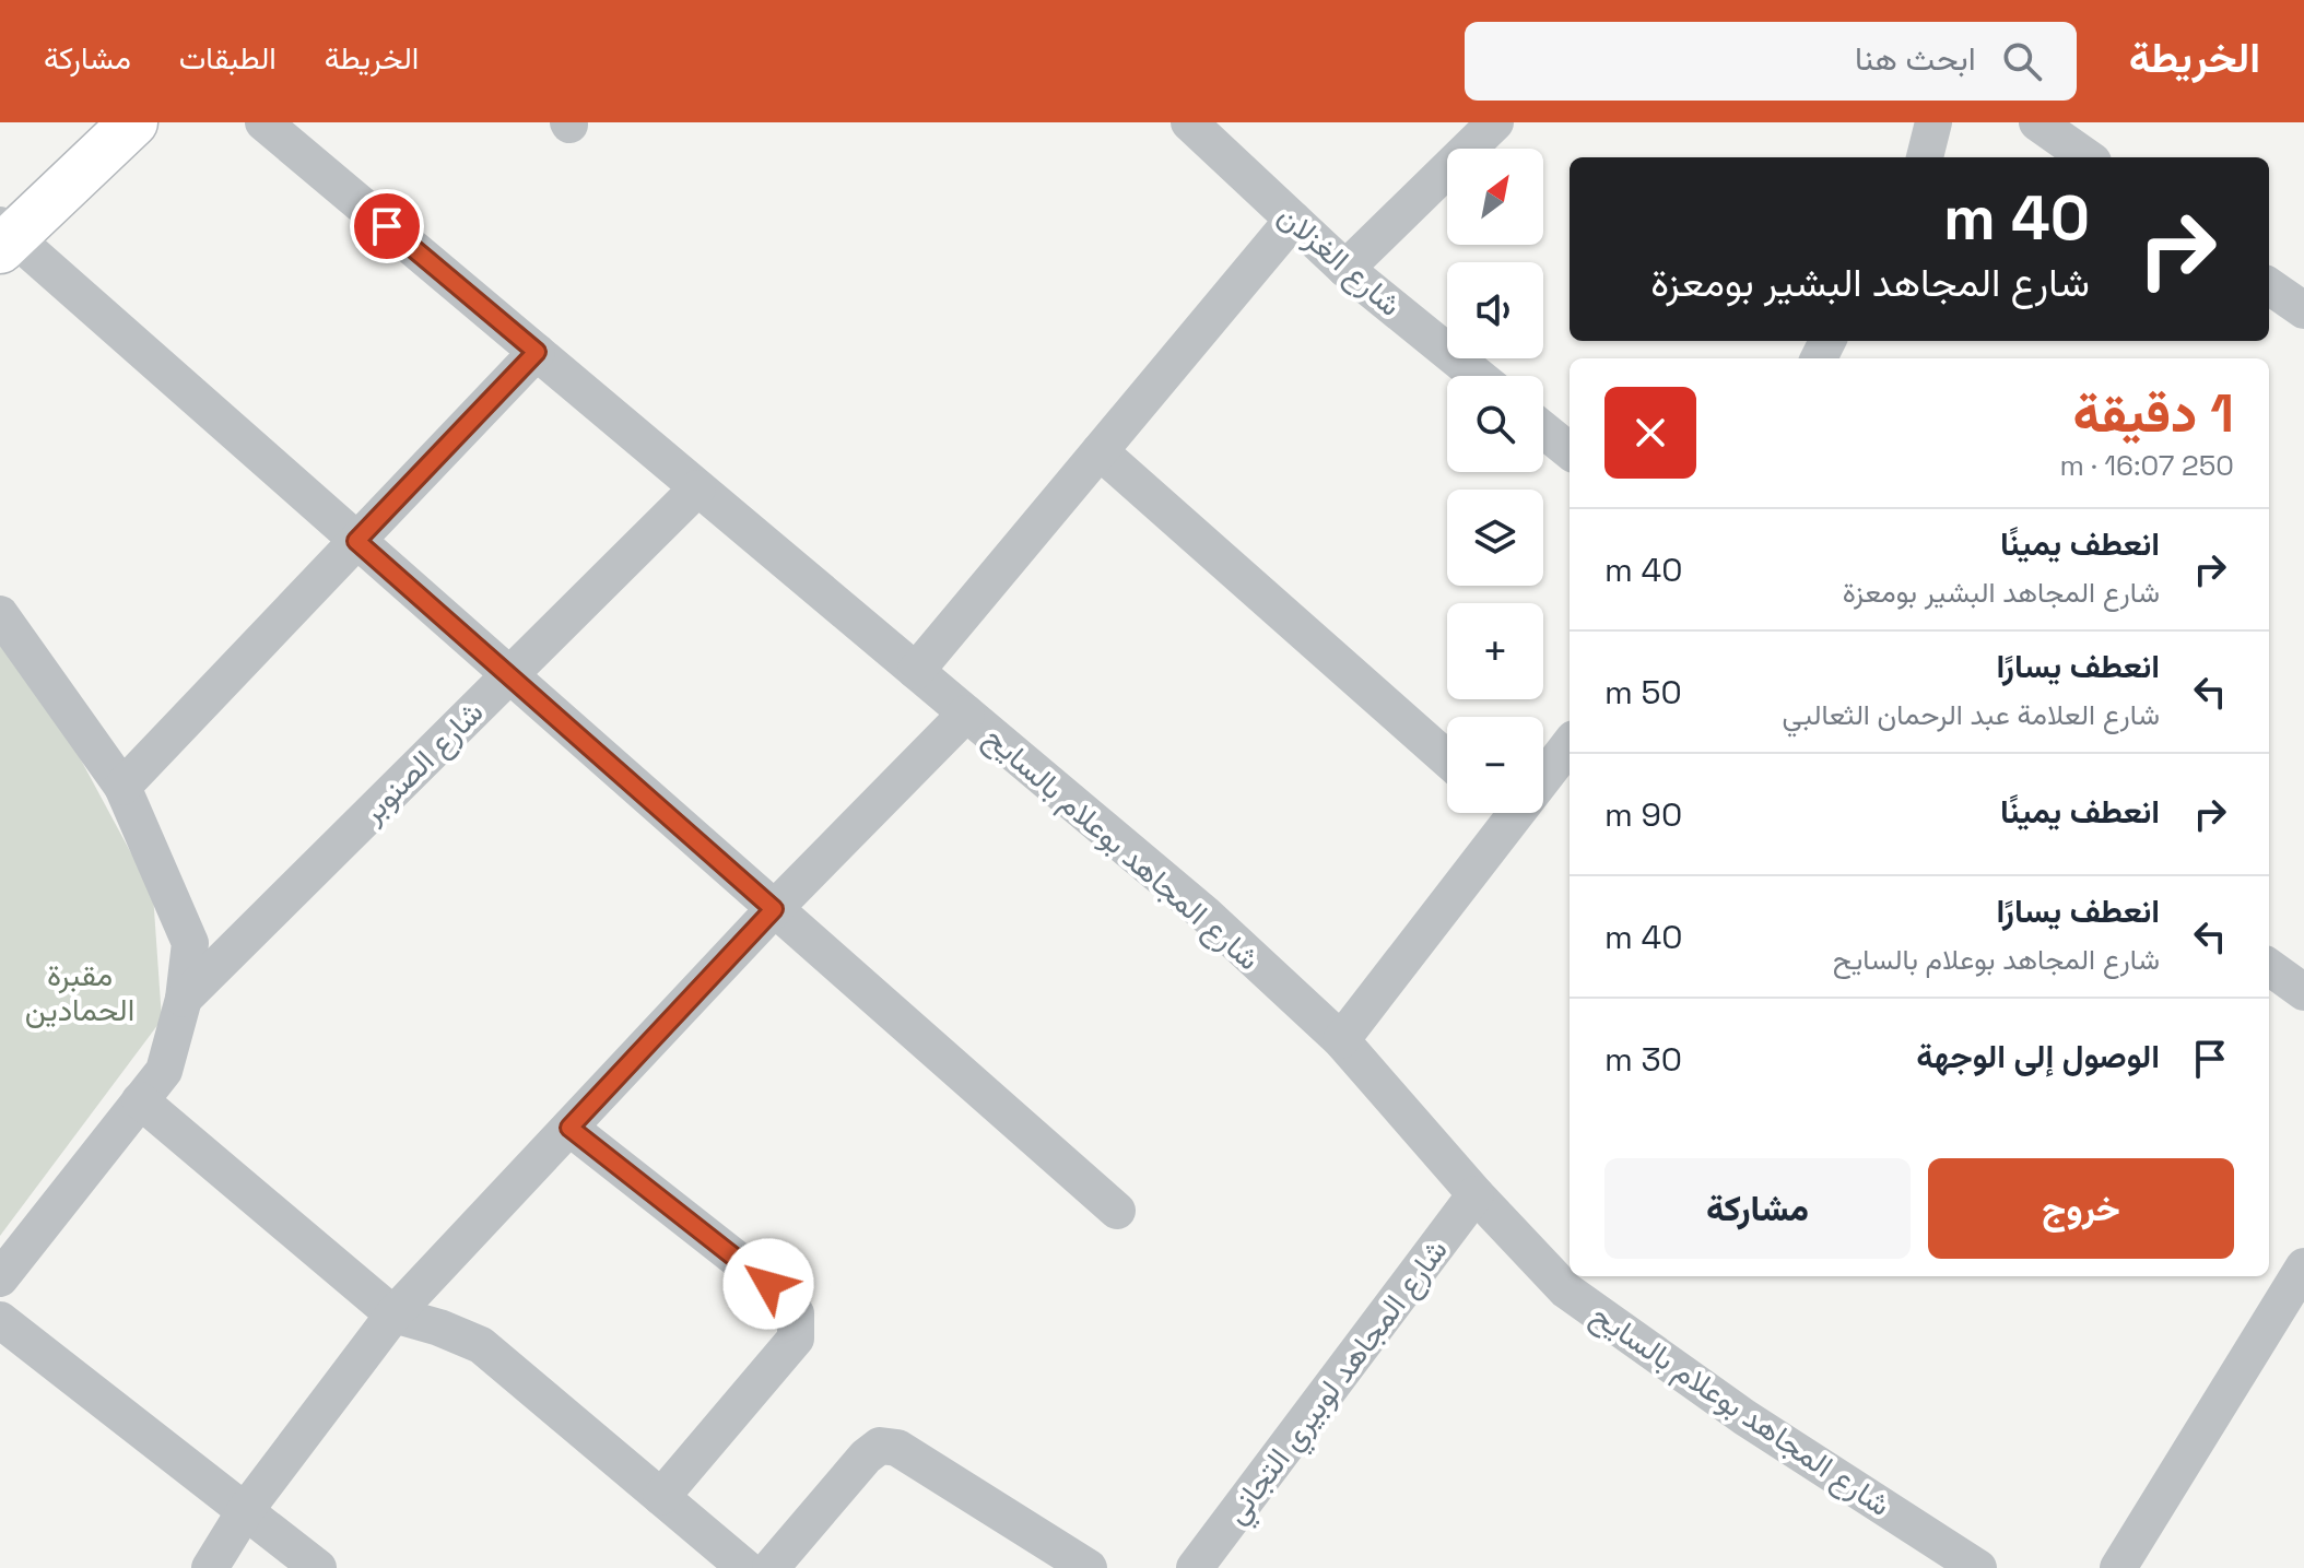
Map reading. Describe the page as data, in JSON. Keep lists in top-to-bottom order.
{
  "streets": {
    "street": [
      "شارع الغزلان",
      "شارع الصنوبر",
      "شارع المجاهد بوعلام بالسايح",
      "شارع المجاهد لوبيري التجاني"
    ]
  },
  "crossings": [
    ["شارع الصنوبر", "شارع المجاهد بوعلام بالسايح"],
    ["شارع المجاهد بوعلام بالسايح", "شارع المجاهد لوبيري التجاني"]
  ],
  "parks": ["مقبرة الحمادين"],
  "north": "top right",
  "page": {
    "header": "الخريطة",
    "search": "ابحث هنا",
    "nav": ["الخريطة", "الطبقات", "مشاركة"],
    "map_buttons": ["+", "−"],
    "turn": ["40 m", "شارع المجاهد البشير بومعزة"],
    "heading": ["1 دقيقة", "250 m · 16:07"],
    "list": [
      {
        "name": "انعطف يمينًا",
        "note": "شارع المجاهد البشير بومعزة",
        "value": "40 m"
      },
      {
        "name": "انعطف يسارًا",
        "note": "شارع العلامة عبد الرحمان الثعالبي",
        "value": "50 m"
      },
      {
        "name": "انعطف يمينًا",
        "value": "90 m"
      },
      {
        "name": "انعطف يسارًا",
        "note": "شارع المجاهد بوعلام بالسايح",
        "value": "40 m"
      },
      {
        "name": "الوصول إلى الوجهة",
        "value": "30 m"
      }
    ],
    "buttons": ["خروج", "مشاركة"]
  }
}
